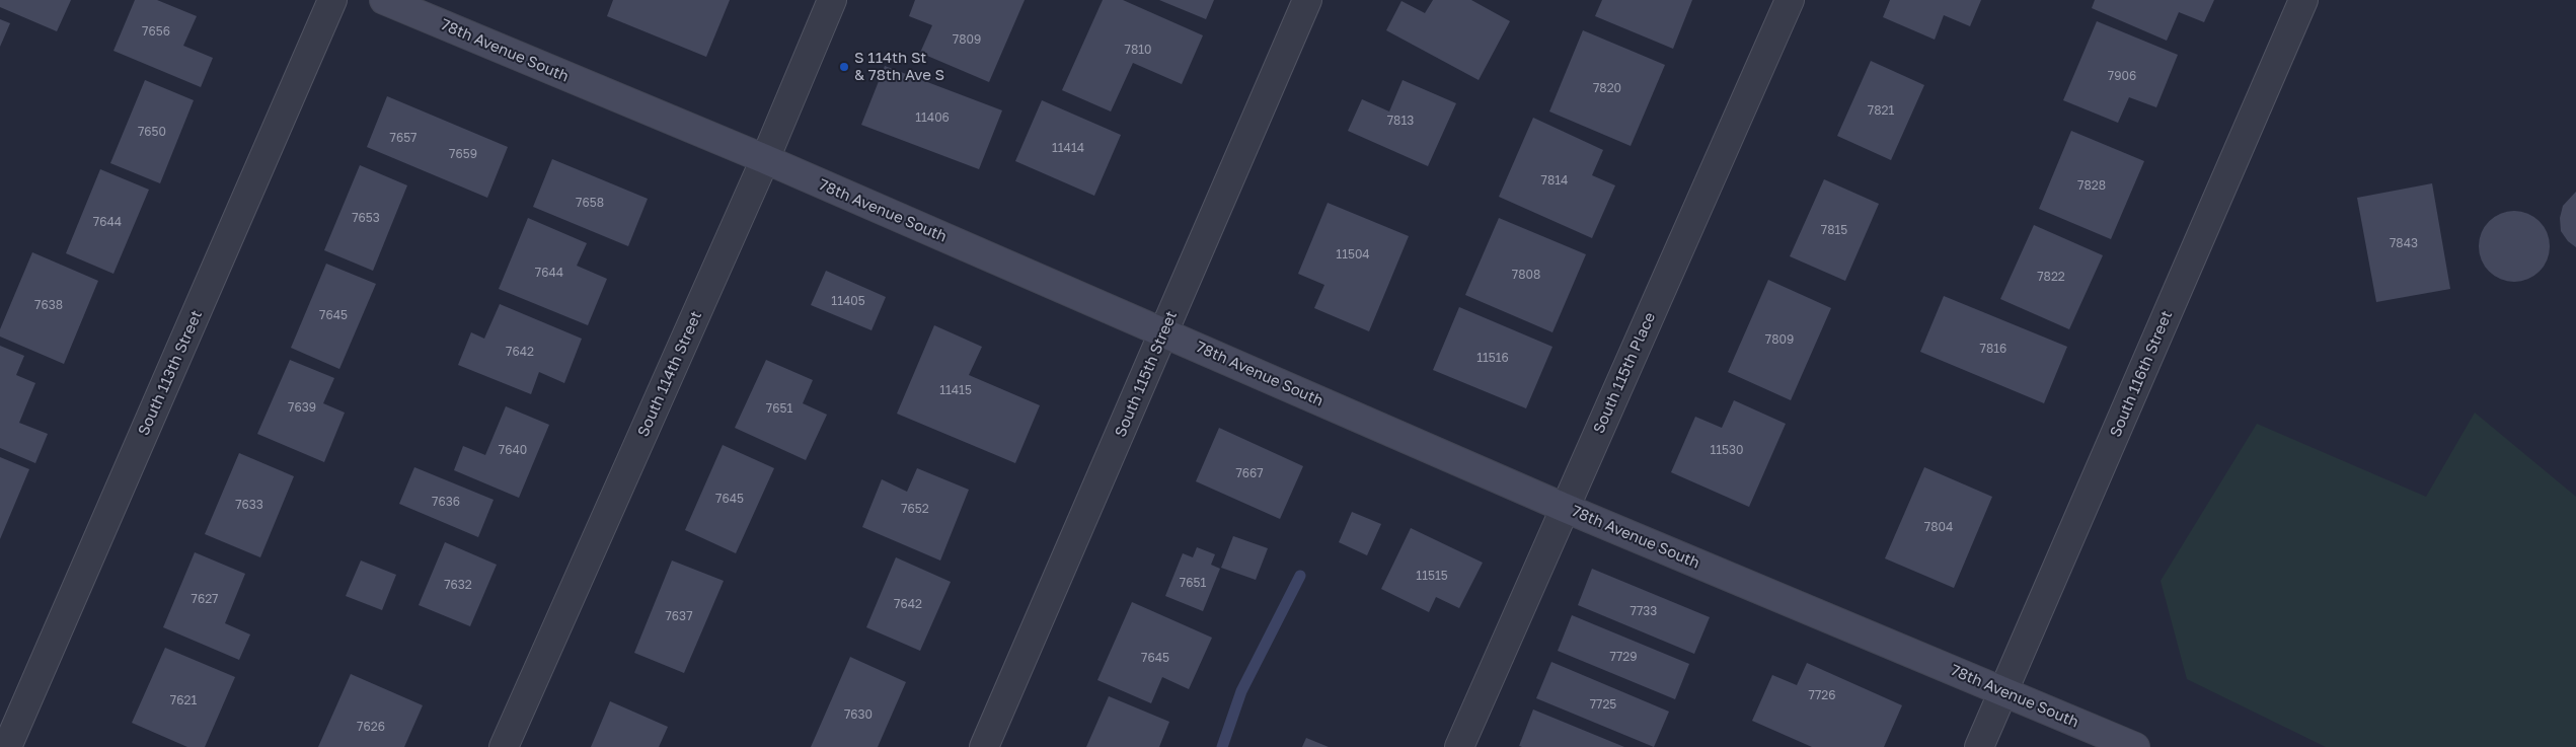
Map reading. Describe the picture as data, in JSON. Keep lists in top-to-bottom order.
{
  "streets": {
    "street": [
      "78th Avenue South",
      "South 113th Street",
      "South 115th Place",
      "South 114th Street",
      "South 115th Street",
      "South 116th Street"
    ]
  },
  "crossings": [
    ["78th Avenue South", "South 115th Place"],
    ["78th Avenue South", "South 114th Street"],
    ["78th Avenue South", "South 115th Street"],
    ["78th Avenue South", "South 116th Street"]
  ],
  "places": ["S 114th St & 78th Ave S"],
  "house_numbers": [
    "7656",
    "7809",
    "7810",
    "7906",
    "7820",
    "7821",
    "11406",
    "7813",
    "7650",
    "7657",
    "11414",
    "7659",
    "7814",
    "7828",
    "7658",
    "7653",
    "7644",
    "7815",
    "7843",
    "11504",
    "7644",
    "7808",
    "7822",
    "11405",
    "7638",
    "7645",
    "7809",
    "7816",
    "7642",
    "11516",
    "11415",
    "7639",
    "7651",
    "7640",
    "11530",
    "7667",
    "7645",
    "7636",
    "7633",
    "7652",
    "7804",
    "11515",
    "7651",
    "7632",
    "7627",
    "7642",
    "7733",
    "7637",
    "7729",
    "7645",
    "7726",
    "7621",
    "7725",
    "7630",
    "7626"
  ]
}
